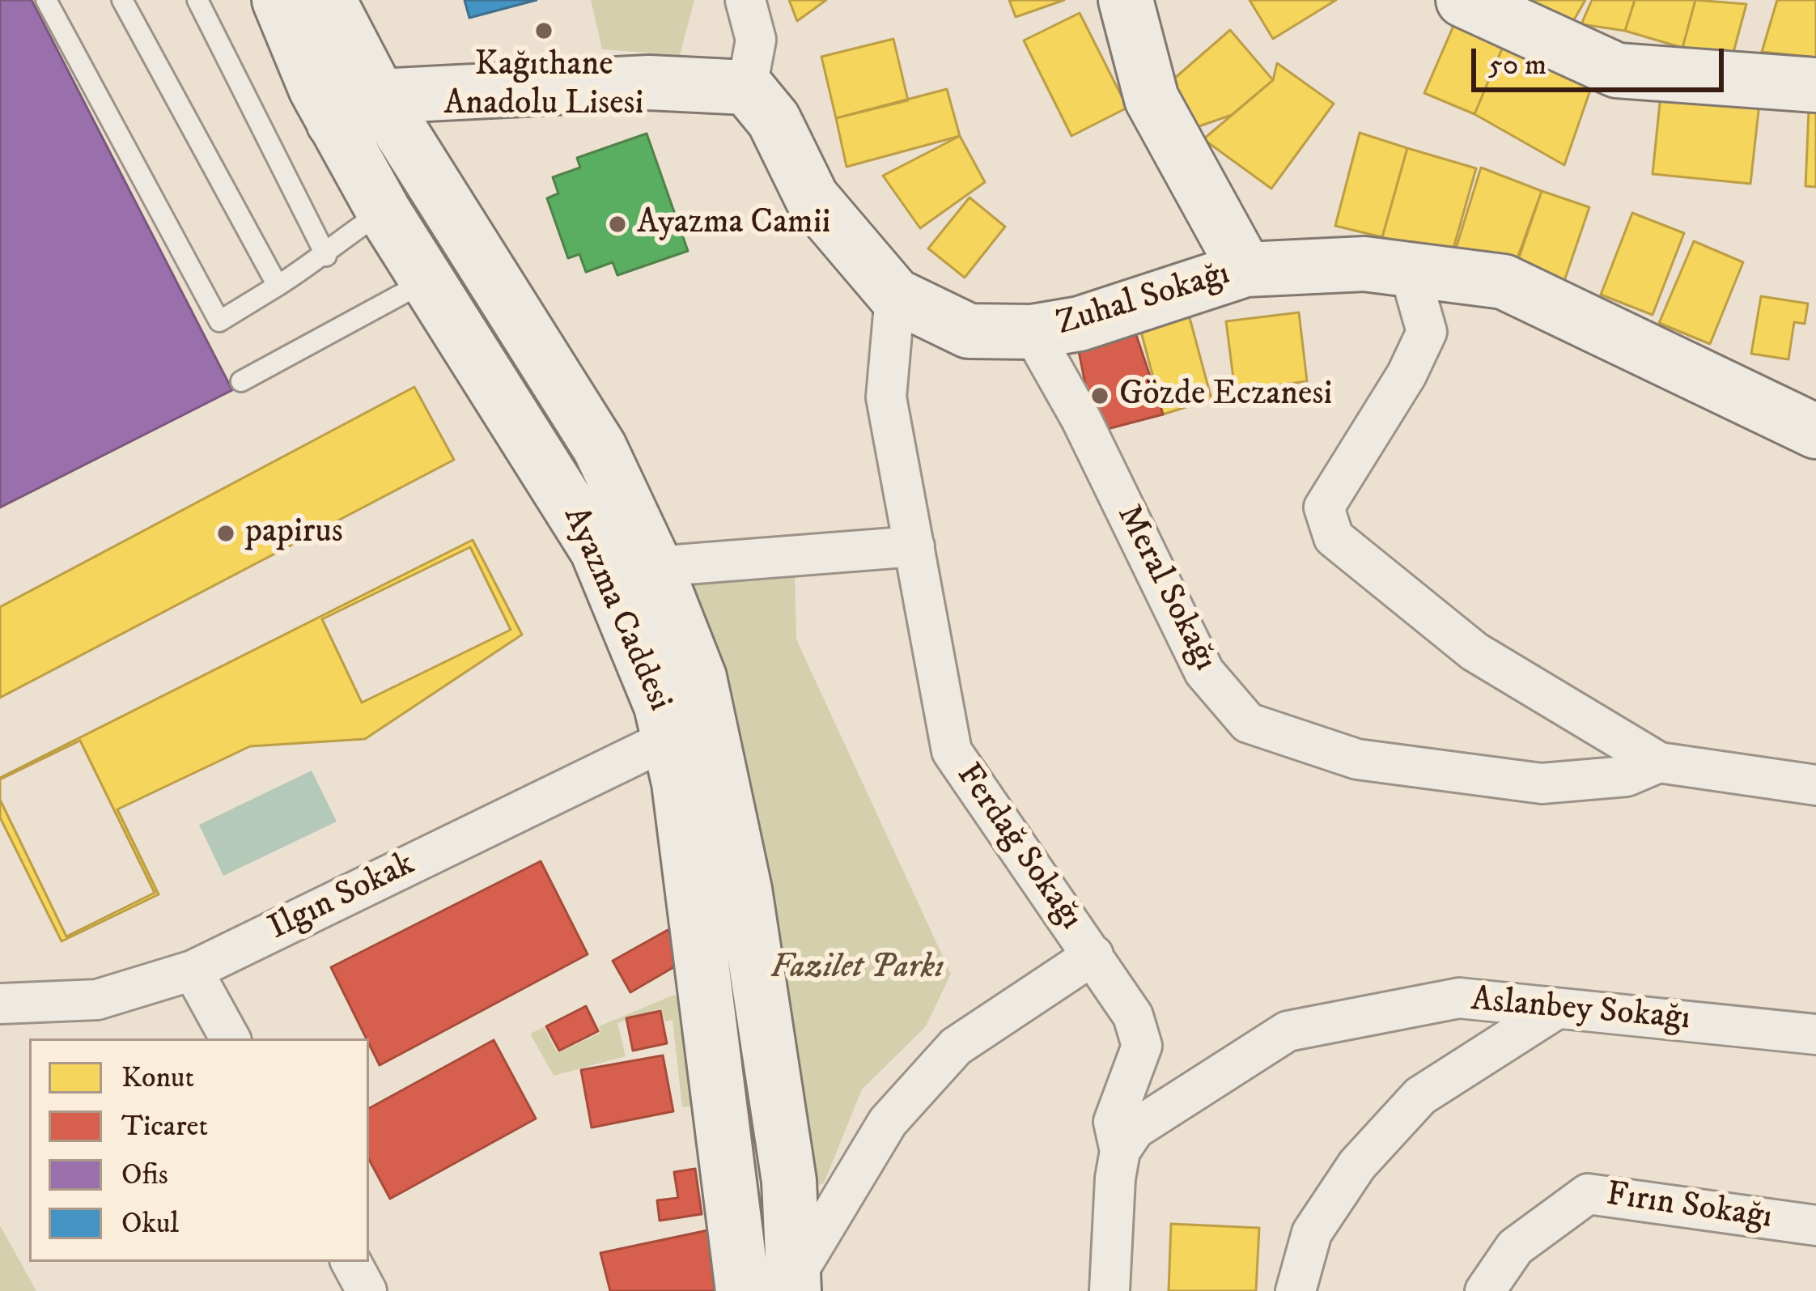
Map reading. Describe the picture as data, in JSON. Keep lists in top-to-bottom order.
{
  "streets": {
    "main road": ["Zuhal Sokağı", "Ayazma Caddesi"],
    "street": [
      "Meral Sokağı",
      "Ferdağ Sokağı",
      "Ilgın Sokak",
      "Aslanbey Sokağı",
      "Fırın Sokağı"
    ]
  },
  "crossings": [
    ["Zuhal Sokağı", "Meral Sokağı"],
    ["Zuhal Sokağı", "Ferdağ Sokağı"],
    ["Ayazma Caddesi", "Ilgın Sokak"],
    ["Ferdağ Sokağı", "Aslanbey Sokağı"]
  ],
  "parks": ["Fazilet Parkı"],
  "places": [
    "Kağıthane Anadolu Lisesi",
    "Ayazma Camii",
    "Gözde Eczanesi",
    "papirus"
  ],
  "legend": [
    "Konut",
    "Ticaret",
    "Ofis",
    "Okul"
  ],
  "scale_bar": "50 m"
}
